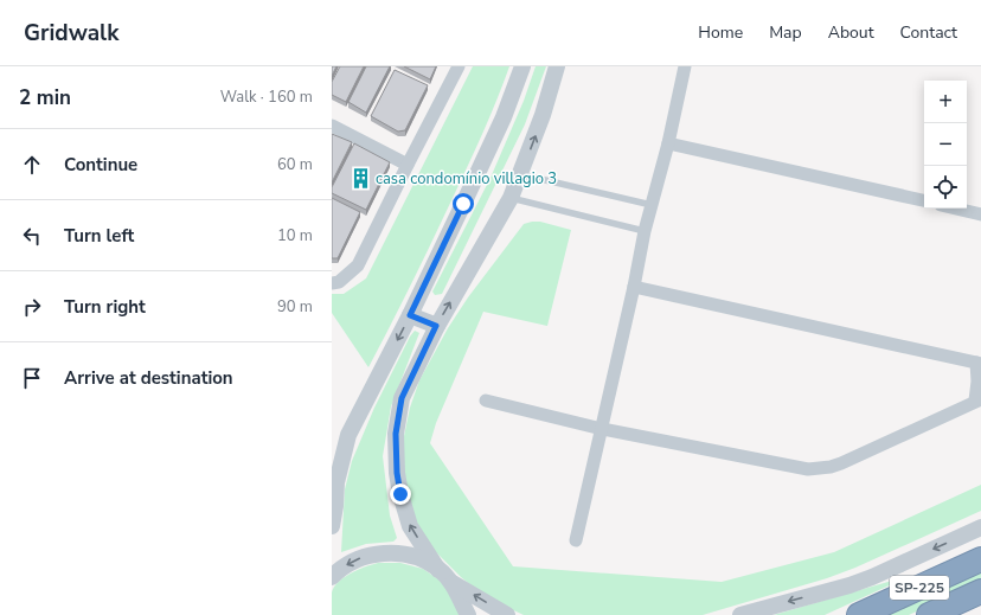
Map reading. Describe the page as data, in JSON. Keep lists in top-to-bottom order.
{
  "streets": {
    "highway": ["SP-225"]
  },
  "places": {
    "building": ["casa condomínio villagio 3"]
  },
  "page": {
    "header": "Gridwalk",
    "nav": [
      "Home",
      "Map",
      "About",
      "Contact"
    ],
    "heading": ["2 min", "Walk · 160 m"],
    "map_buttons": ["+", "−"],
    "list": [
      ["Continue", "60 m"],
      ["Turn left", "10 m"],
      ["Turn right", "90 m"],
      "Arrive at destination"
    ]
  }
}
